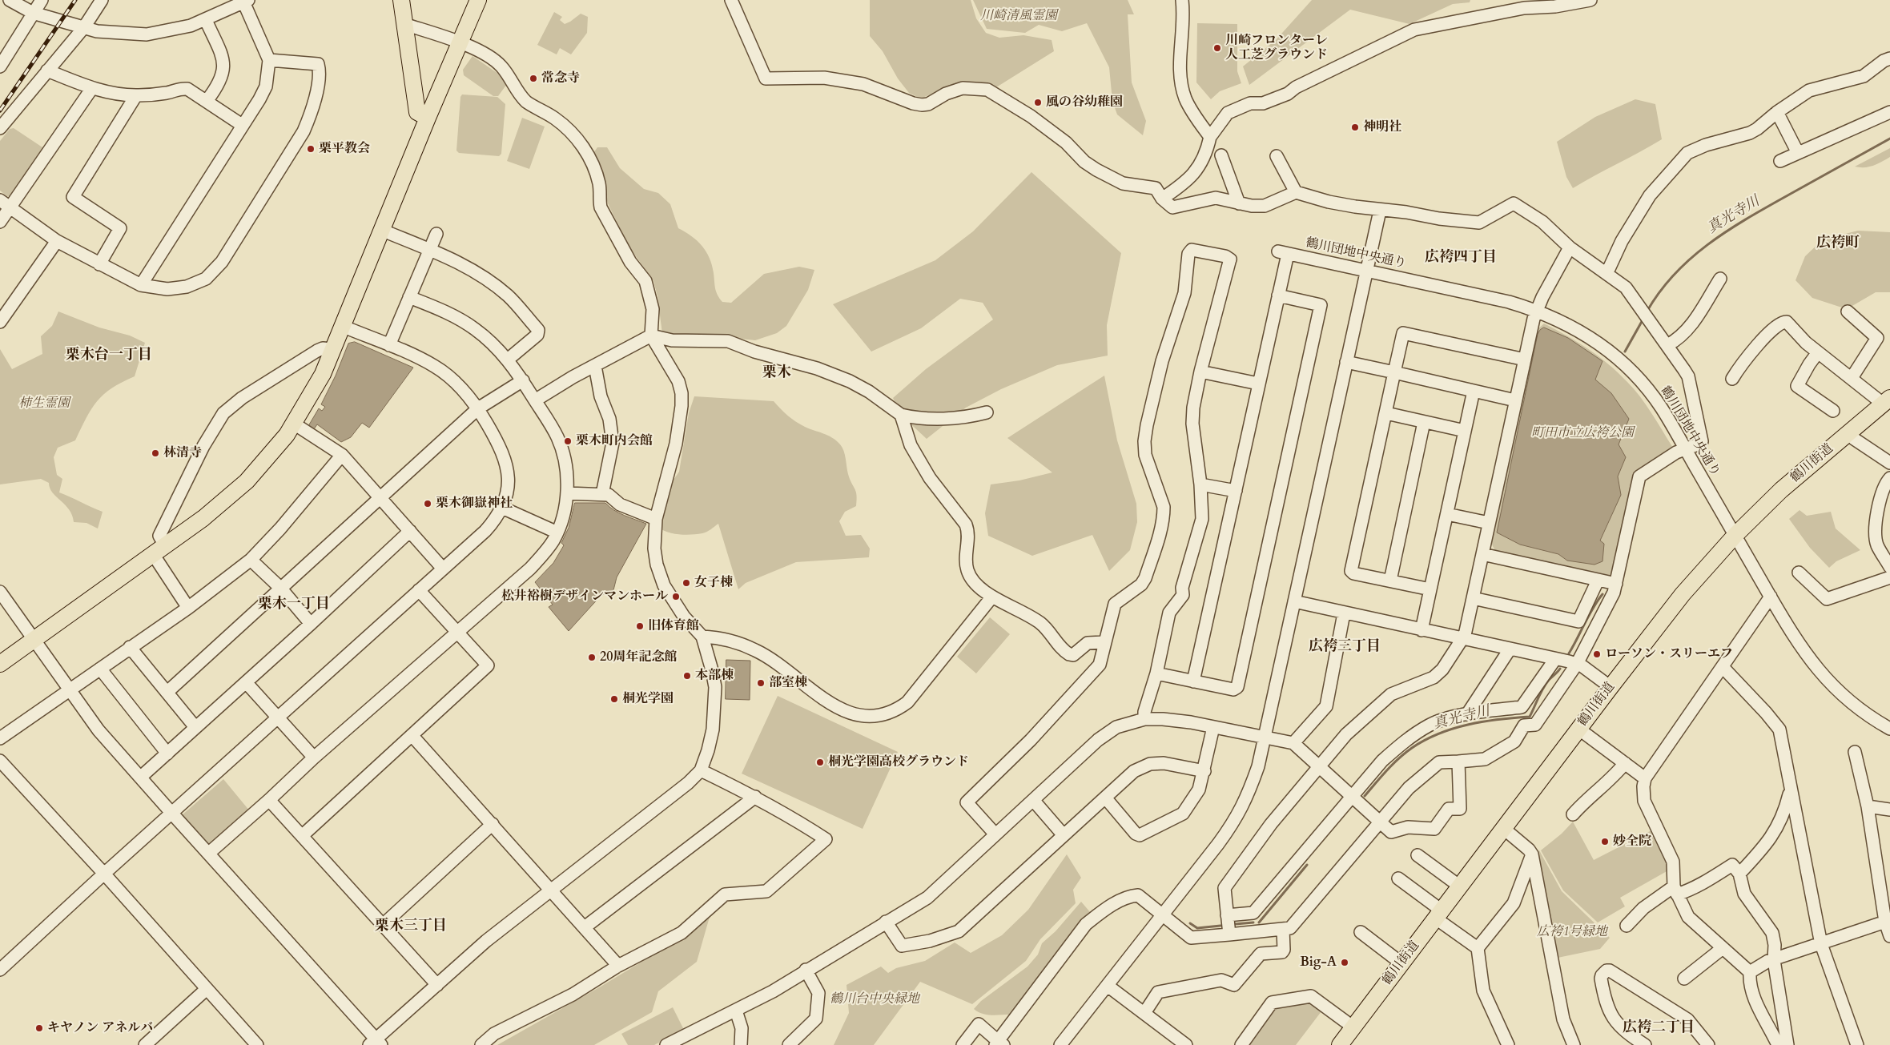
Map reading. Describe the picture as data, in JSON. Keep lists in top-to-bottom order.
{
  "streets": {
    "main road": ["鶴川街道"],
    "street": ["鶴川団地中央通り"]
  },
  "crossings": [
    ["鶴川団地中央通り", "鶴川街道"]
  ],
  "districts": [
    "広袴町",
    "広袴四丁目",
    "栗木台一丁目",
    "栗木",
    "栗木一丁目",
    "広袴三丁目",
    "栗木三丁目",
    "広袴二丁目"
  ],
  "water": ["真光寺川"],
  "parks": [
    "川崎清風霊園",
    "柿生霊園",
    "町田市立広袴公園",
    "広袴1号緑地",
    "鶴川台中央緑地"
  ],
  "places": [
    "川崎フロンターレ 人工芝グラウンド",
    "常念寺",
    "風の谷幼稚園",
    "神明社",
    "栗平教会",
    "栗木町内会館",
    "林清寺",
    "栗木御嶽神社",
    "女子棟",
    "松井裕樹デザインマンホール",
    "旧体育館",
    "ローソン・スリーエフ",
    "20周年記念館",
    "本部棟",
    "部室棟",
    "桐光学園",
    "桐光学園高校グラウンド",
    "妙全院",
    "Big-A",
    "キヤノン アネルバ"
  ]
}
